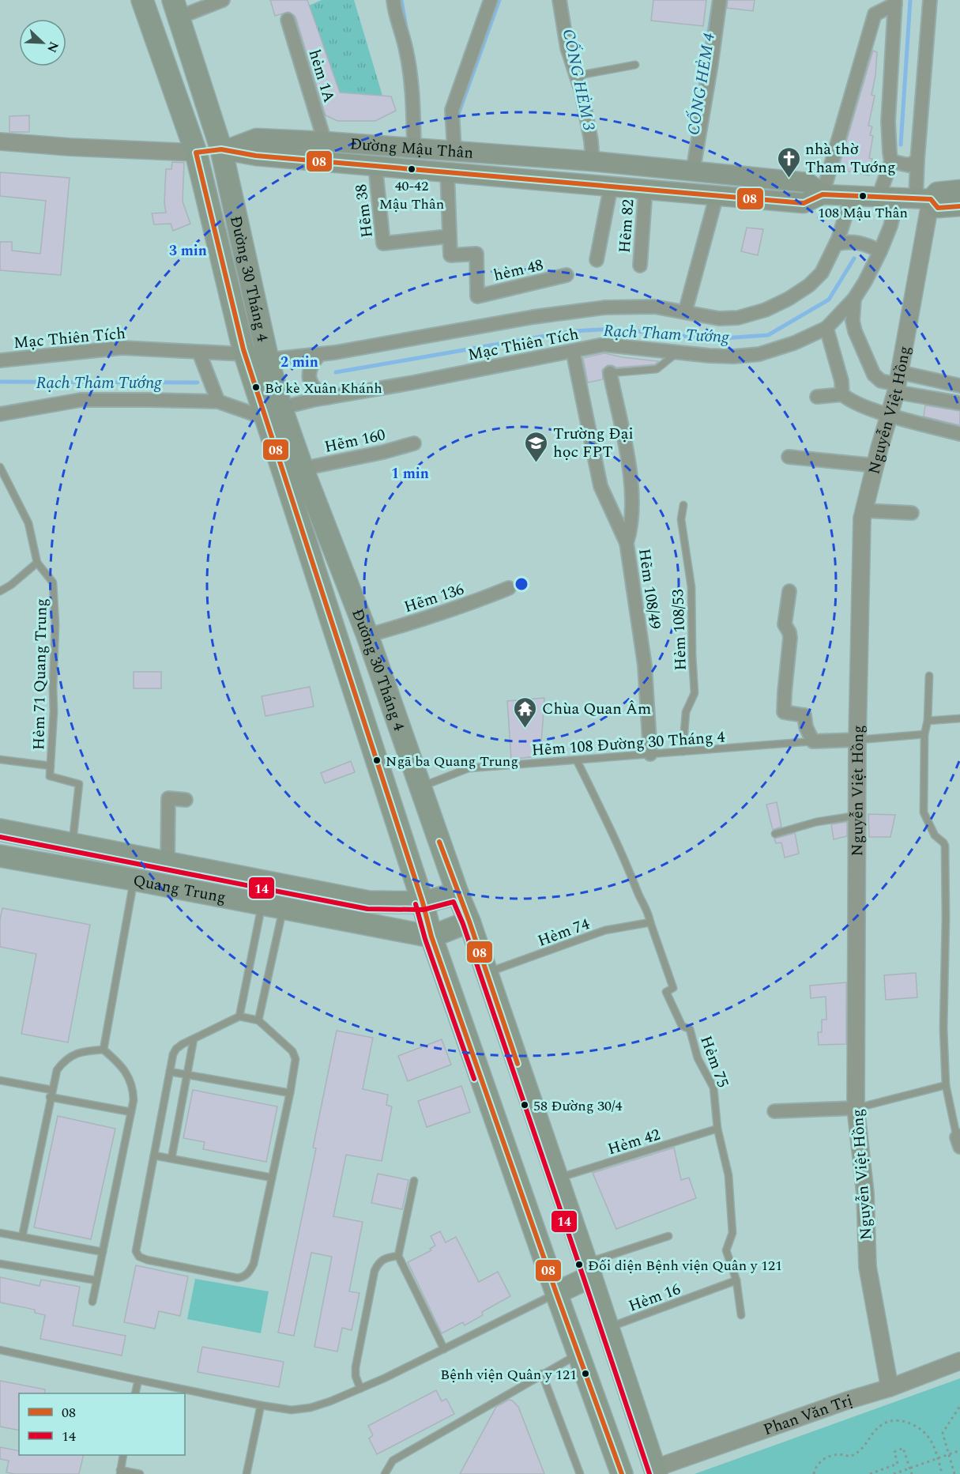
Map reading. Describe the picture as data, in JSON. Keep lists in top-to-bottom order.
{
  "streets": {
    "main road": ["Đường Mậu Thân", "Đường 30 Tháng 4", "Quang Trung"],
    "street": [
      "hẻm 1A",
      "Hẽm 38",
      "Hẽm 82",
      "hẻm 48",
      "Mạc Thiên Tích",
      "Nguyễn Việt Hồng",
      "Hẽm 160",
      "Hẽm 108/49",
      "Hẽm 136",
      "Phan Văn Trị"
    ],
    "lane": [
      "Hẻm 108/53",
      "Hẻm 71 Quang Trung",
      "Hẽm 108 Đường 30 Tháng 4",
      "Hẻm 74",
      "Hẻm 75",
      "Hẻm 42",
      "Hẻm 16"
    ]
  },
  "crossings": [
    ["hẻm 1A", "Đường Mậu Thân"],
    ["Đường Mậu Thân", "Hẽm 38"],
    ["Đường Mậu Thân", "Hẽm 82"],
    ["Đường Mậu Thân", "Đường 30 Tháng 4"],
    ["Đường Mậu Thân", "Mạc Thiên Tích"],
    ["Đường Mậu Thân", "Nguyễn Việt Hồng"],
    ["Hẽm 38", "hẻm 48"],
    ["Đường 30 Tháng 4", "Mạc Thiên Tích"],
    ["Đường 30 Tháng 4", "Hẽm 160"],
    ["Đường 30 Tháng 4", "Hẽm 136"],
    ["Đường 30 Tháng 4", "Hẽm 108 Đường 30 Tháng 4"],
    ["Đường 30 Tháng 4", "Quang Trung"],
    ["Đường 30 Tháng 4", "Hẻm 74"],
    ["Đường 30 Tháng 4", "Hẻm 42"],
    ["Đường 30 Tháng 4", "Hẻm 16"],
    ["Đường 30 Tháng 4", "Phan Văn Trị"],
    ["Mạc Thiên Tích", "Nguyễn Việt Hồng"],
    ["Nguyễn Việt Hồng", "Phan Văn Trị"],
    ["Hẽm 108/49", "Hẽm 108 Đường 30 Tháng 4"],
    ["Hẻm 108/53", "Hẽm 108 Đường 30 Tháng 4"],
    ["Hẻm 71 Quang Trung", "Quang Trung"],
    ["Hẽm 108 Đường 30 Tháng 4", "Hẻm 75"],
    ["Hẻm 74", "Hẻm 75"],
    ["Hẻm 75", "Hẻm 42"],
    ["Hẻm 75", "Hẻm 16"]
  ],
  "water": ["CỐNG HẺM 3", "CỐNG HẺM 4", "Rạch Tham Tướng"],
  "places": {
    "other": [
      "40-42 Mậu Thân",
      "108 Mậu Thân",
      "Bờ kè Xuân Khánh",
      "Ngã ba Quang Trung",
      "58 Đường 30/4",
      "Đối diện Bệnh viện Quân y 121",
      "Bệnh viện Quân y 121"
    ],
    "church": ["nhà thờ Tham Tướng"],
    "school or university": ["Trường Đại học FPT"],
    "temple": ["Chùa Quan Âm"]
  },
  "lines": ["transit line 08", "transit line 14"],
  "legend": ["08", "14"],
  "north": "bottom right",
  "rings": ["3 min", "2 min", "1 min"]
}
